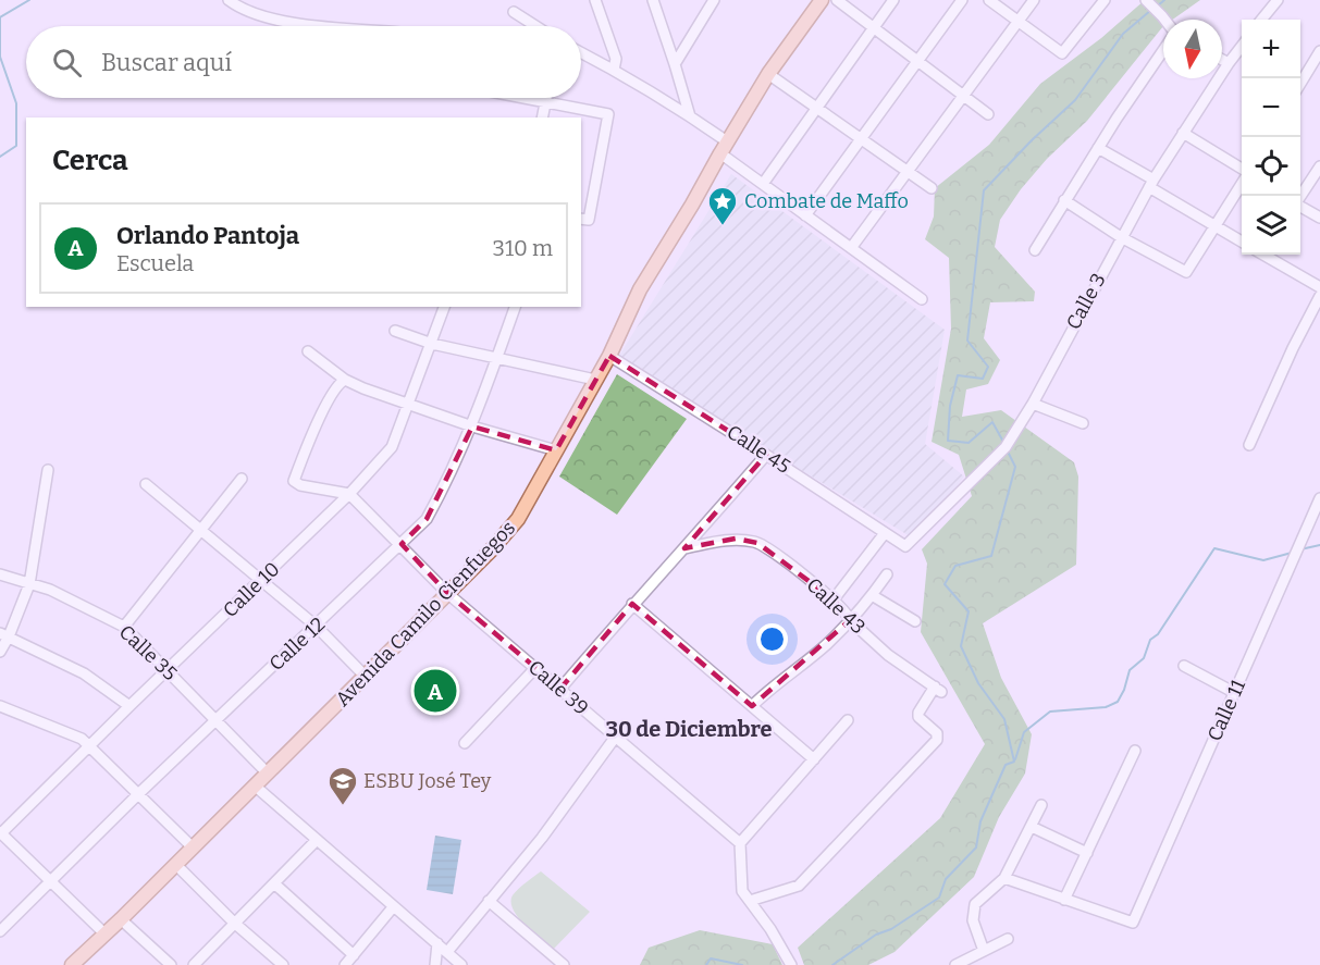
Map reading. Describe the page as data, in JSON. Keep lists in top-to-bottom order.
{
  "streets": {
    "main road": ["Avenida Camilo Cienfuegos"],
    "street": [
      "Calle 3",
      "Calle 45",
      "Calle 10",
      "Calle 43",
      "Calle 12",
      "Calle 35",
      "Calle 39",
      "Calle 11"
    ]
  },
  "crossings": [
    ["Calle 3", "Calle 45"],
    ["Calle 45", "Avenida Camilo Cienfuegos"],
    ["Calle 10", "Calle 35"],
    ["Calle 10", "Calle 39"],
    ["Avenida Camilo Cienfuegos", "Calle 35"],
    ["Avenida Camilo Cienfuegos", "Calle 39"],
    ["Calle 12", "Calle 35"],
    ["Calle 12", "Calle 39"]
  ],
  "districts": ["30 de Diciembre"],
  "places": {
    "place": ["Combate de Maffo"],
    "school or university": ["ESBU José Tey"]
  },
  "north": "bottom",
  "page": {
    "map_buttons": ["+", "−"],
    "search": "Buscar aquí",
    "heading": "Cerca",
    "list": [
      {
        "mark": "A",
        "name": "Orlando Pantoja",
        "note": "Escuela",
        "value": "310 m"
      }
    ],
    "pins": "A"
  }
}
